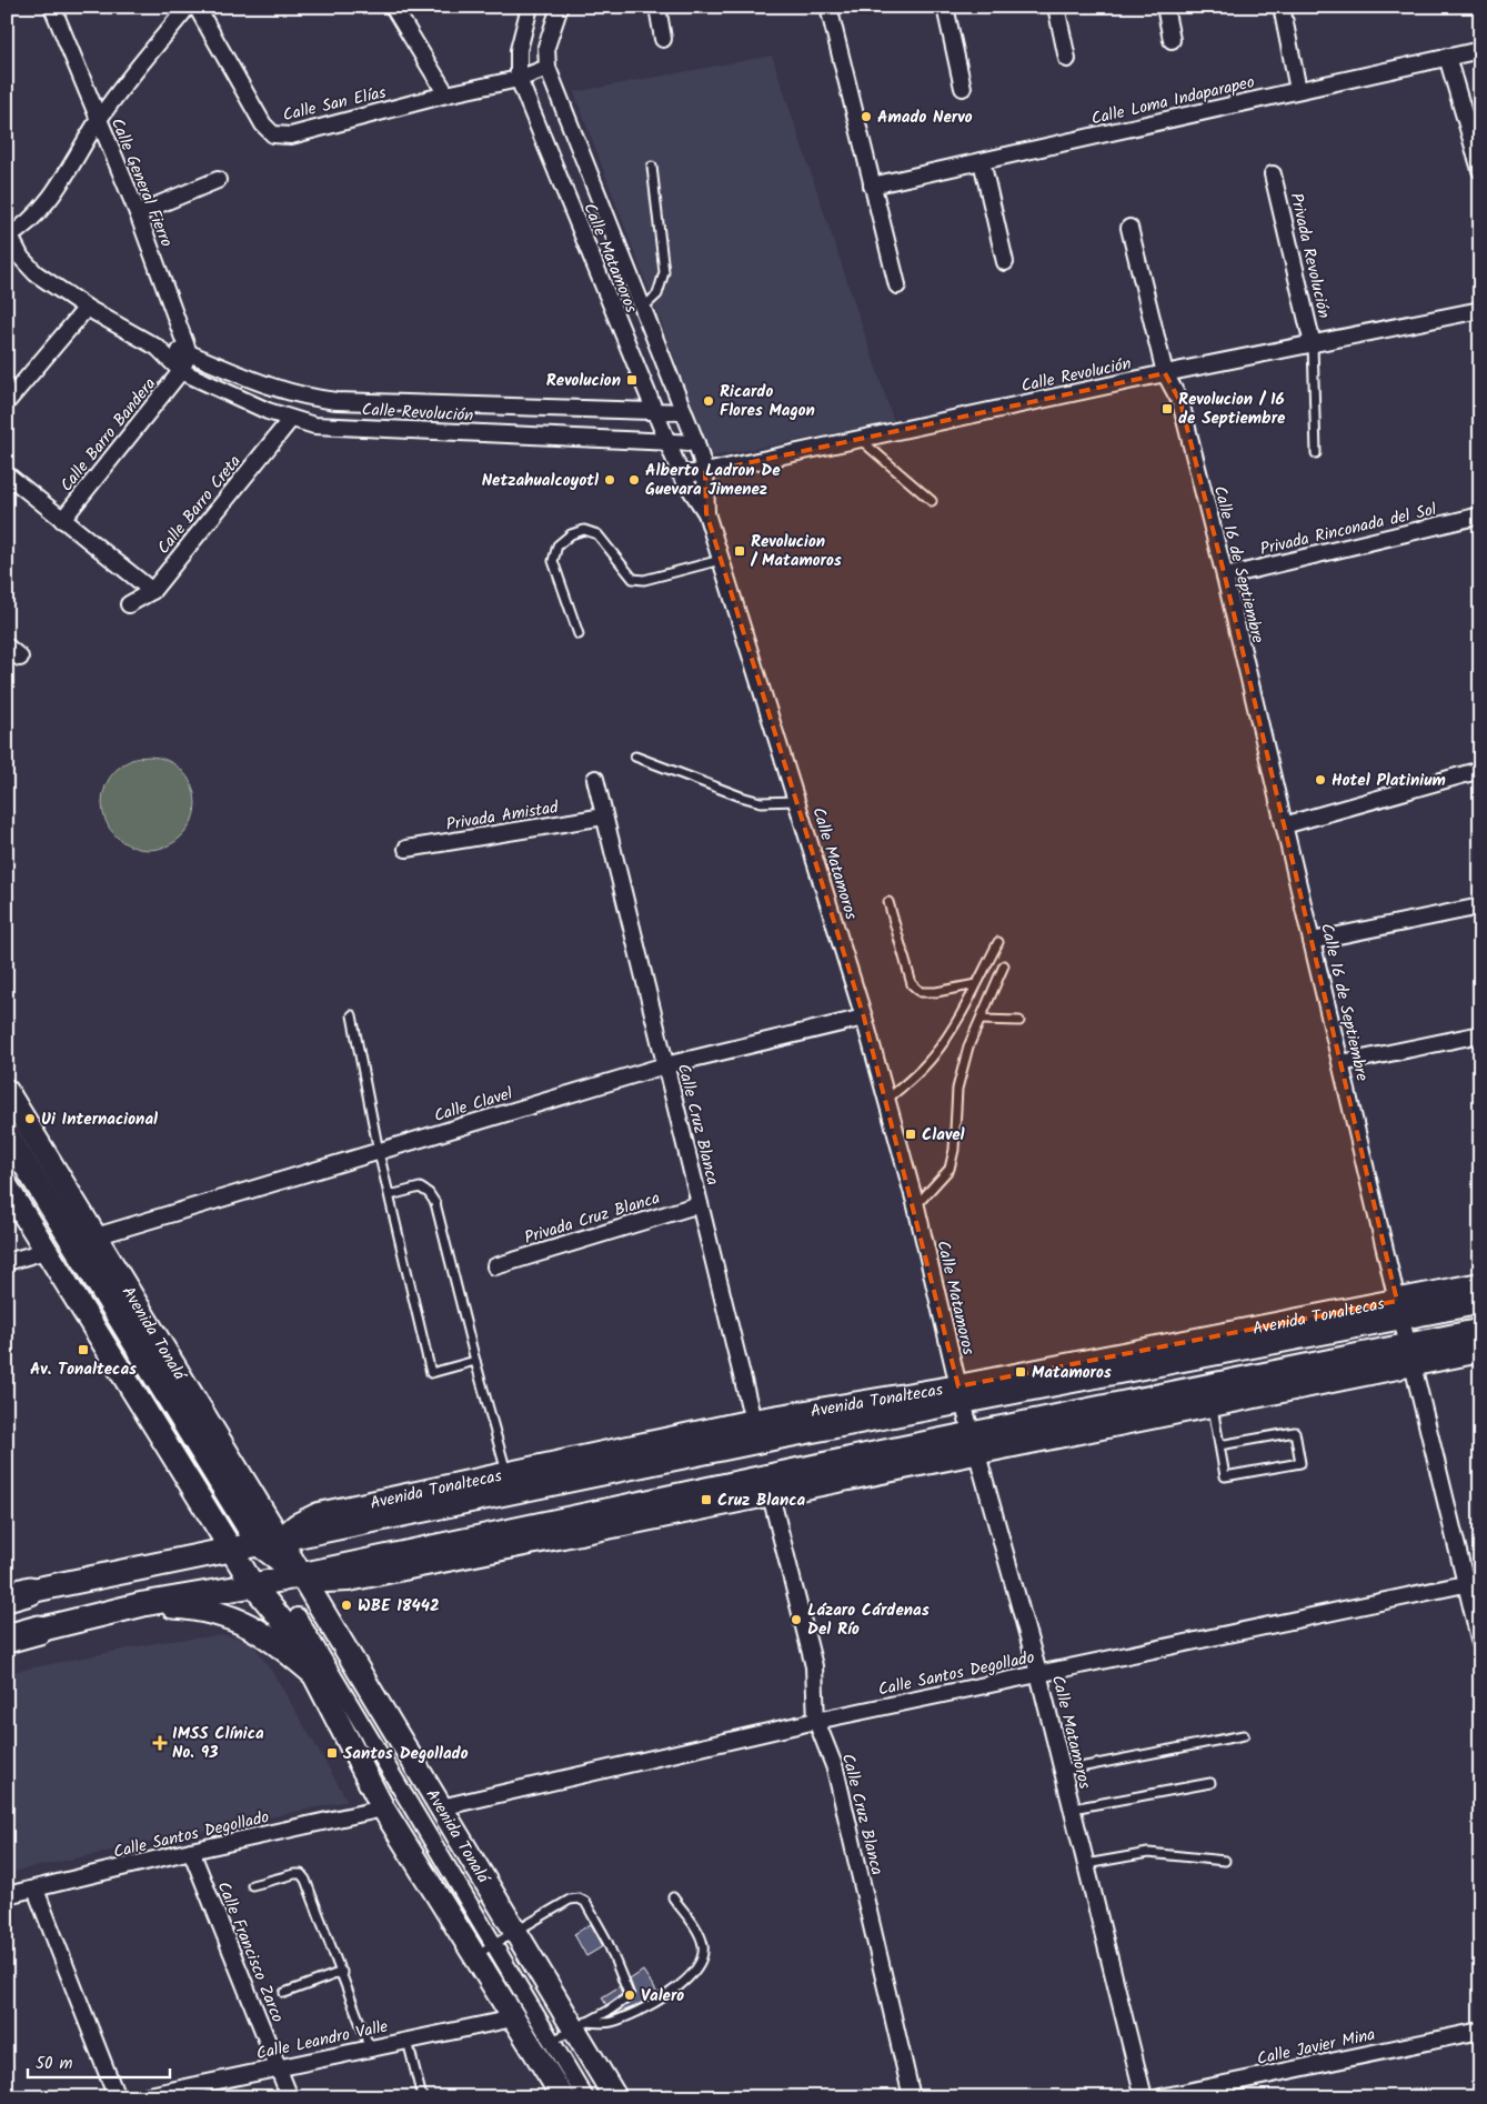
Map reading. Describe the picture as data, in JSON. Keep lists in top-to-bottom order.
{
  "streets": {
    "main road": ["Avenida Tonaltecas", "Avenida Tonalá"],
    "street": [
      "Calle Loma Indaparapeo",
      "Calle San Elías",
      "Calle General Fierro",
      "Privada Revolución",
      "Calle Matamoros",
      "Calle Revolución",
      "Calle Barro Bandera",
      "Calle Barro Creta",
      "Privada Rinconada del Sol",
      "Calle 16 de Septiembre",
      "Privada Amistad",
      "Calle Clavel",
      "Calle Cruz Blanca",
      "Privada Cruz Blanca",
      "Calle Santos Degollado",
      "Calle Francisco Zarco",
      "Calle Leandro Valle",
      "Calle Javier Mina"
    ]
  },
  "crossings": [
    ["Calle San Elías", "Calle Matamoros"],
    ["Calle General Fierro", "Calle Revolución"],
    ["Privada Revolución", "Calle Revolución"],
    ["Calle Matamoros", "Calle Revolución"],
    ["Calle Matamoros", "Calle Clavel"],
    ["Calle Matamoros", "Avenida Tonaltecas"],
    ["Calle Matamoros", "Calle Santos Degollado"],
    ["Calle Revolución", "Calle Barro Bandera"],
    ["Calle Revolución", "Calle Barro Creta"],
    ["Calle Revolución", "Calle 16 de Septiembre"],
    ["Privada Rinconada del Sol", "Calle 16 de Septiembre"],
    ["Calle 16 de Septiembre", "Avenida Tonaltecas"],
    ["Calle 16 de Septiembre", "Calle Santos Degollado"],
    ["Privada Amistad", "Calle Cruz Blanca"],
    ["Calle Clavel", "Calle Cruz Blanca"],
    ["Calle Clavel", "Avenida Tonalá"],
    ["Calle Cruz Blanca", "Privada Cruz Blanca"],
    ["Calle Cruz Blanca", "Avenida Tonaltecas"],
    ["Calle Cruz Blanca", "Calle Santos Degollado"],
    ["Avenida Tonaltecas", "Avenida Tonalá"],
    ["Avenida Tonalá", "Calle Santos Degollado"],
    ["Calle Santos Degollado", "Calle Francisco Zarco"],
    ["Calle Francisco Zarco", "Calle Leandro Valle"]
  ],
  "places": {
    "other": [
      "Amado Nervo",
      "Ricardo Flores Magon",
      "Netzahualcoyotl",
      "Alberto Ladron De Guevara Jimenez",
      "Hotel Platinium",
      "Ui Internacional",
      "WBE 18442",
      "Lázaro Cárdenas Del Río",
      "Valero"
    ],
    "transit": [
      "Revolucion",
      "Revolucion / 16 de Septiembre",
      "Revolucion / Matamoros",
      "Clavel",
      "Av. Tonaltecas",
      "Matamoros",
      "Cruz Blanca",
      "Santos Degollado"
    ],
    "health": ["IMSS Clínica No. 93"]
  },
  "scale_bar": "50 m"
}
